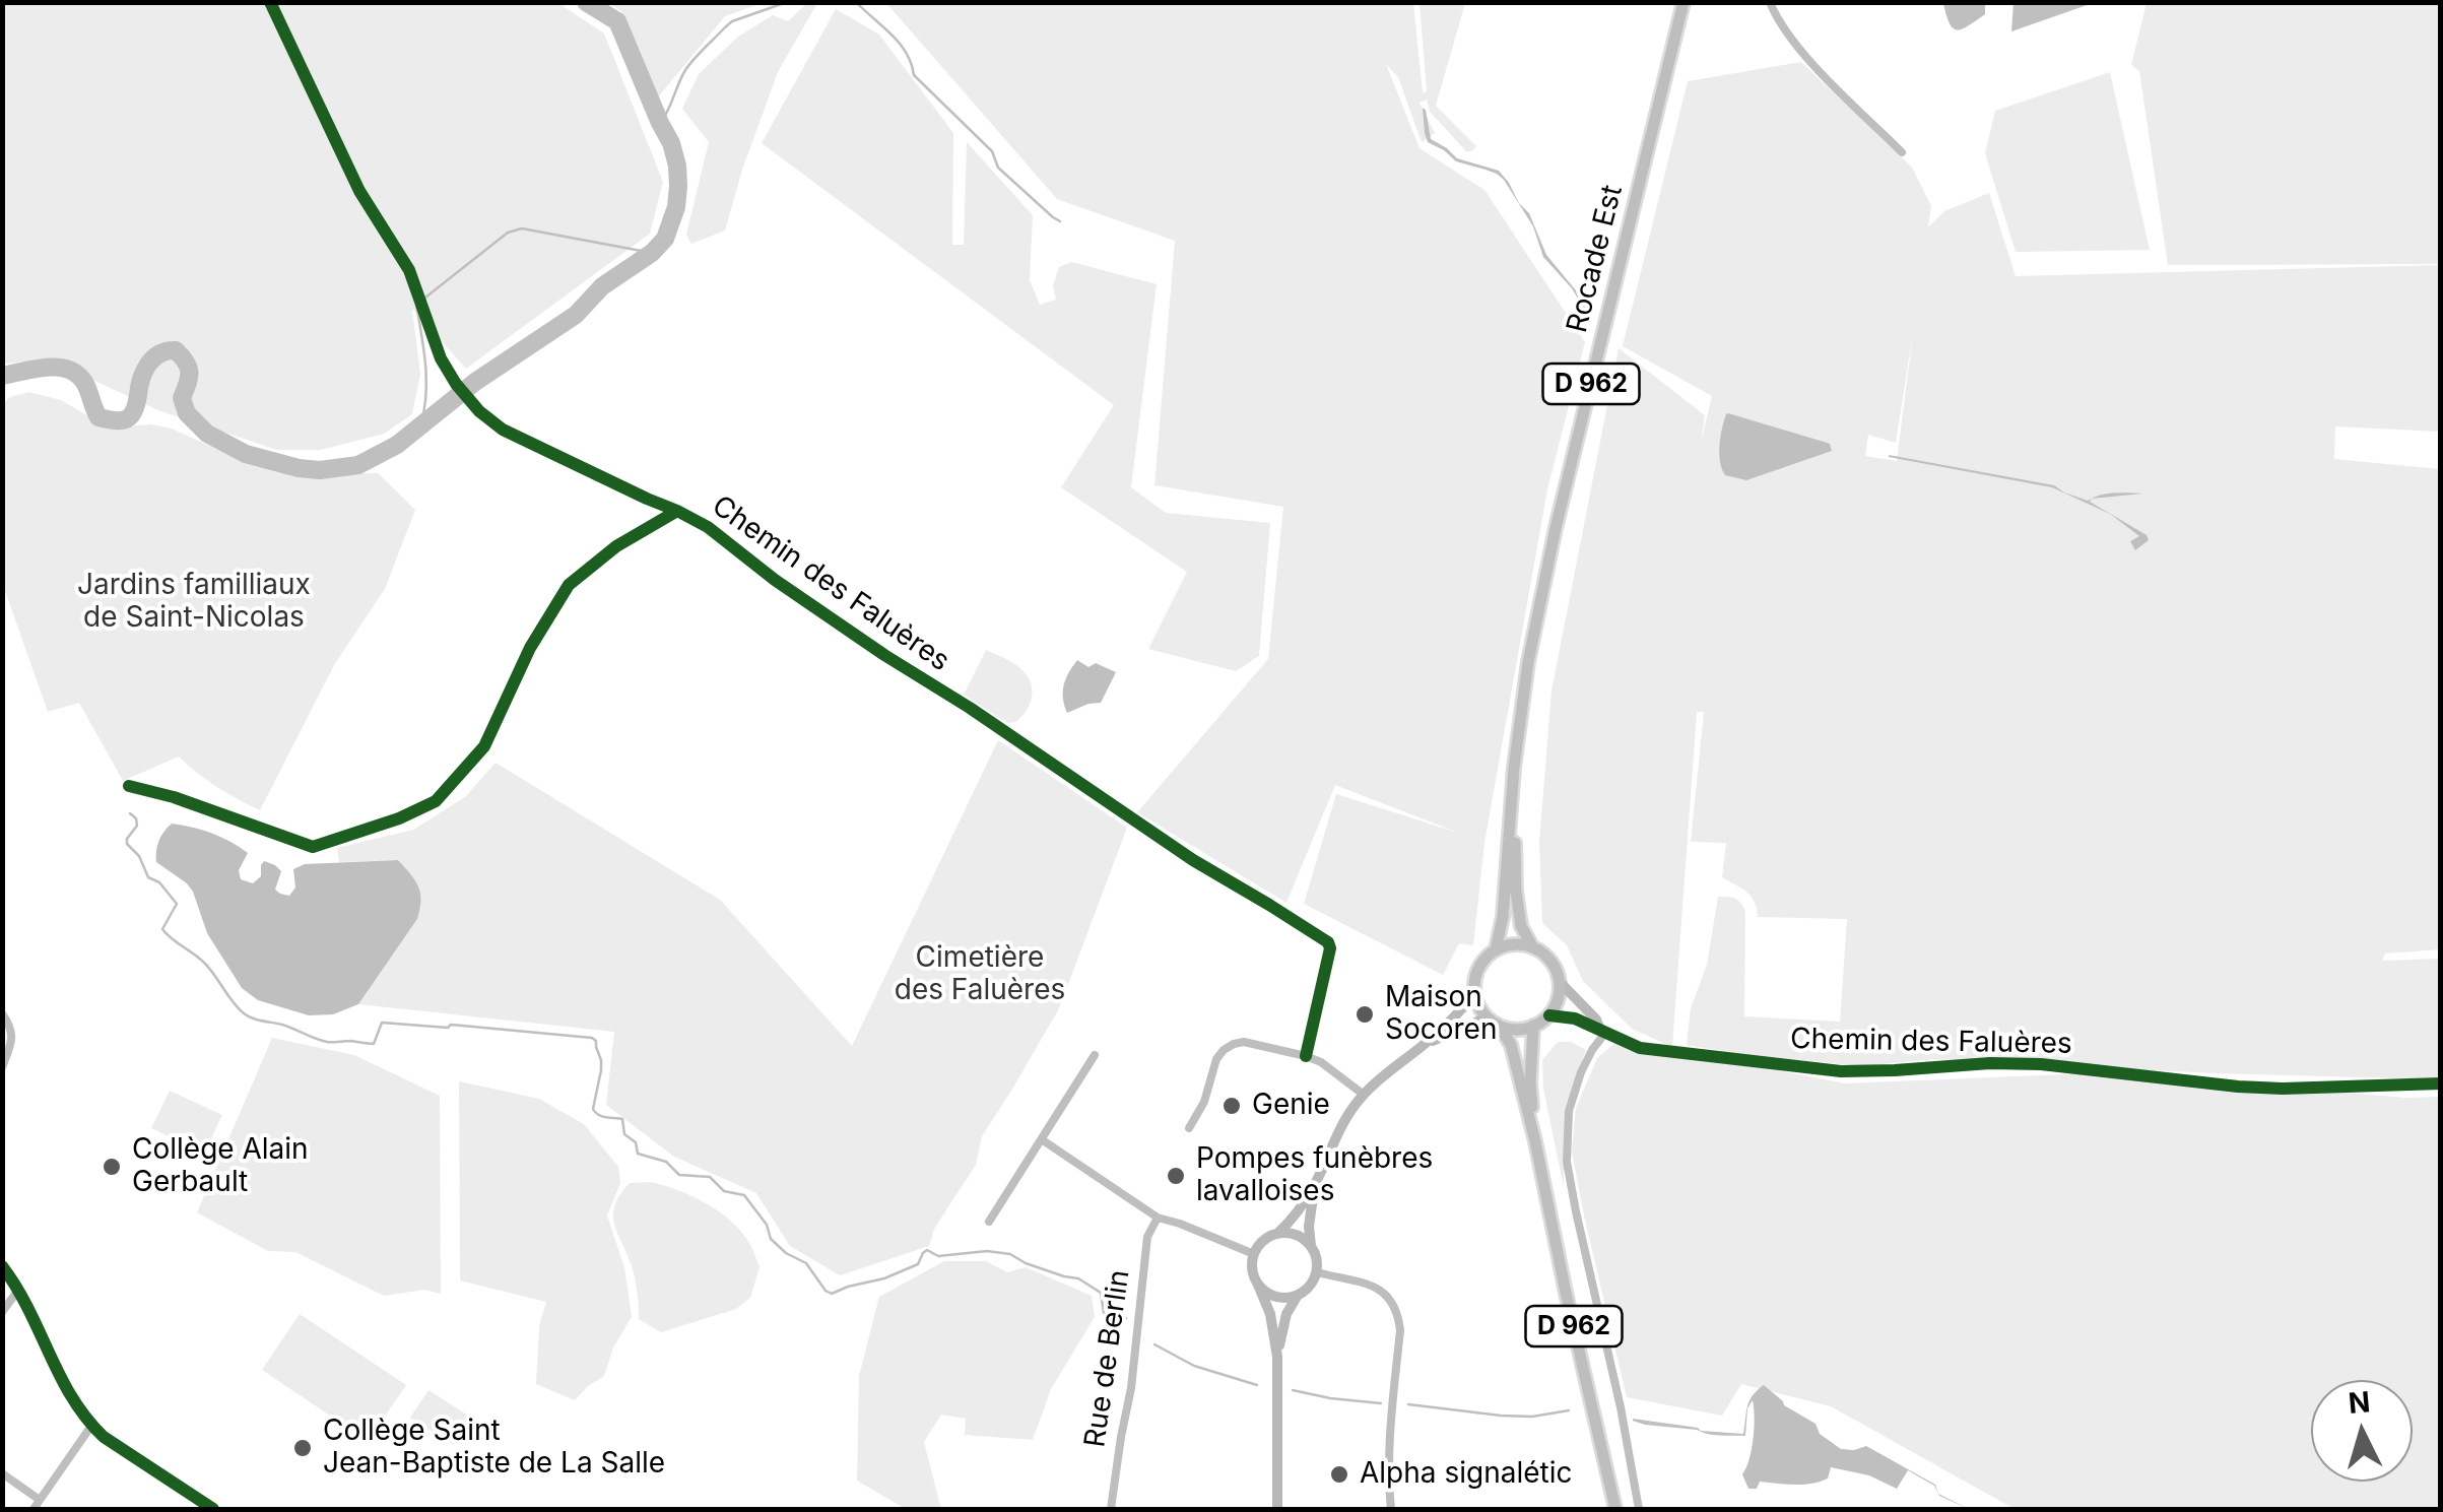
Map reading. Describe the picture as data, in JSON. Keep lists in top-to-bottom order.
{
  "streets": {
    "main road": ["Rocade Est", "D 962"],
    "street": ["Chemin des Faluères", "Rue de Berlin"]
  },
  "crossings": [
    ["Rocade Est", "D 962"],
    ["Rocade Est", "Chemin des Faluères"],
    ["D 962", "Chemin des Faluères"]
  ],
  "parks": ["Jardins familliaux de Saint-Nicolas", "Cimetière des Faluères"],
  "places": [
    "Maison Socoren",
    "Genie",
    "Collège Alain Gerbault",
    "Pompes funèbres lavalloises",
    "Collège Saint Jean-Baptiste de La Salle",
    "Alpha signalétic"
  ],
  "north": "top"
}
